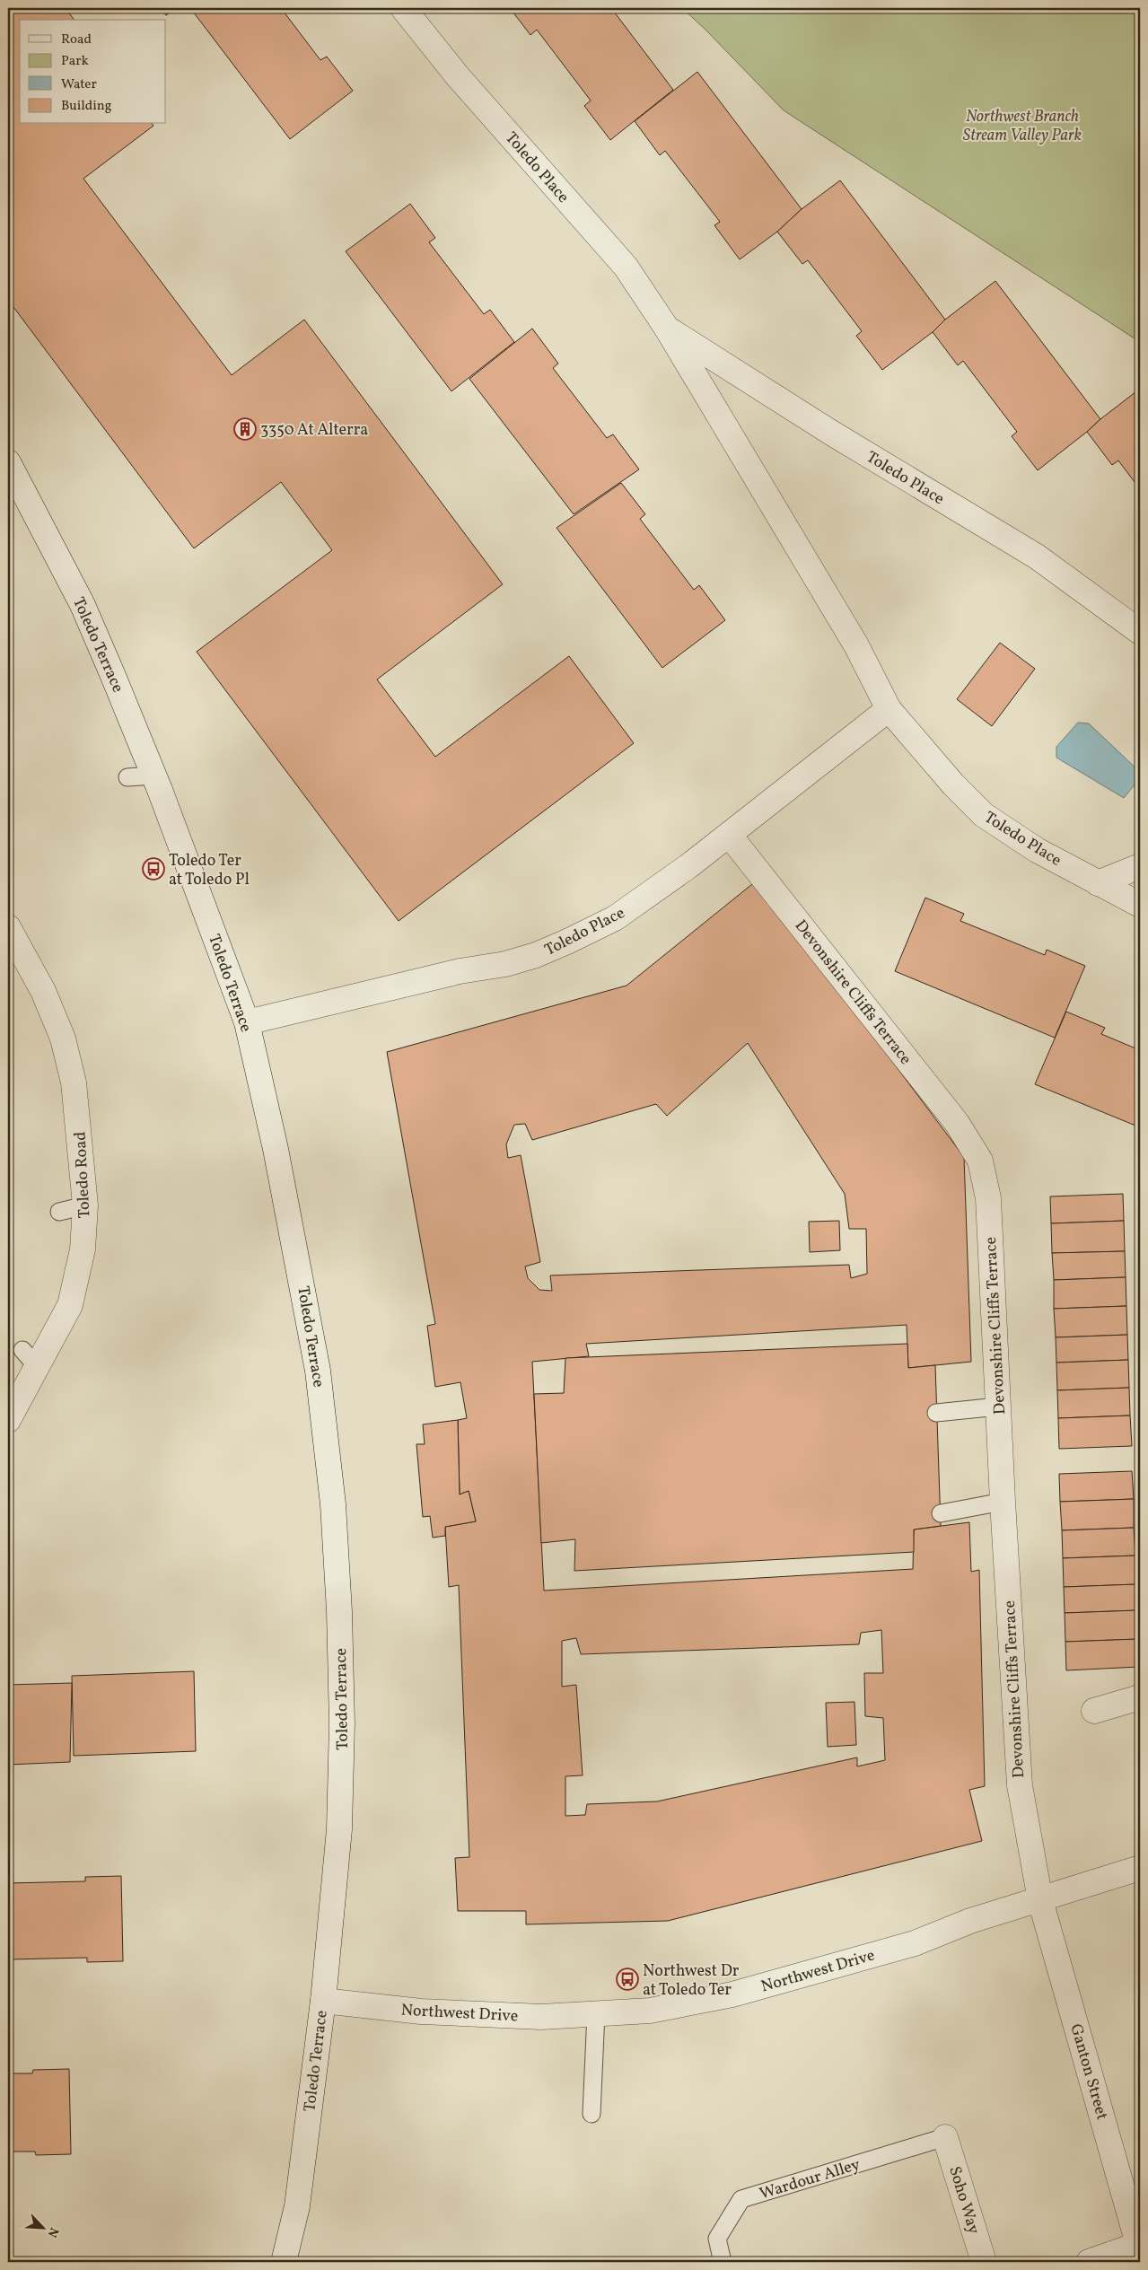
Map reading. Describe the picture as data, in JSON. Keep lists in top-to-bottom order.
{
  "streets": {
    "street": [
      "Toledo Place",
      "Toledo Terrace",
      "Devonshire Cliffs Terrace",
      "Toledo Road",
      "Northwest Drive",
      "Ganton Street",
      "Soho Way"
    ],
    "lane": ["Wardour Alley"]
  },
  "crossings": [
    ["Toledo Place", "Toledo Terrace"],
    ["Toledo Place", "Devonshire Cliffs Terrace"],
    ["Toledo Terrace", "Northwest Drive"],
    ["Devonshire Cliffs Terrace", "Northwest Drive"],
    ["Devonshire Cliffs Terrace", "Ganton Street"],
    ["Northwest Drive", "Ganton Street"],
    ["Wardour Alley", "Soho Way"]
  ],
  "parks": ["Northwest Branch Stream Valley Park"],
  "places": {
    "building": ["3350 At Alterra"],
    "bus stop": ["Toledo Ter at Toledo Pl", "Northwest Dr at Toledo Ter"]
  },
  "legend": [
    "Road",
    "Park",
    "Water",
    "Building"
  ],
  "north": "bottom right"
}
